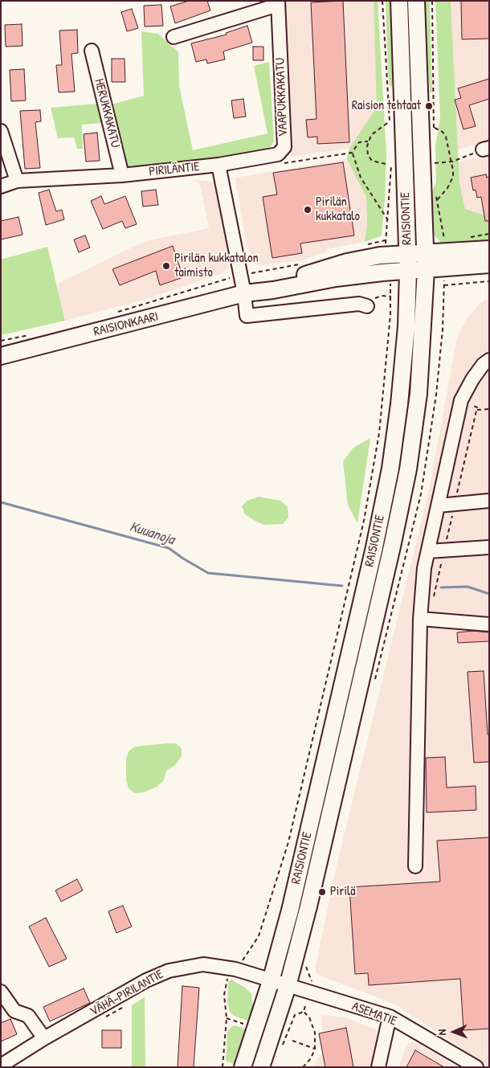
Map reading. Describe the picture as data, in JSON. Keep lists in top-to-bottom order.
{
  "streets": {
    "main road": ["RAISIONTIE", "RAISIONKAARI"],
    "street": [
      "VAAPUKKAKATU",
      "HERUKKAKATU",
      "PIRILÄNTIE",
      "VÄHÄ-PIRILANTIE",
      "ASEMATIE"
    ]
  },
  "crossings": [
    ["VAAPUKKAKATU", "PIRILÄNTIE"],
    ["HERUKKAKATU", "PIRILÄNTIE"],
    ["PIRILÄNTIE", "RAISIONKAARI"],
    ["RAISIONTIE", "RAISIONKAARI"],
    ["RAISIONTIE", "VÄHÄ-PIRILANTIE"],
    ["RAISIONTIE", "ASEMATIE"],
    ["VÄHÄ-PIRILANTIE", "ASEMATIE"]
  ],
  "water": ["Kuuanoja"],
  "places": [
    "Raision tehtaat",
    "Pirilän kukkatalo",
    "Pirilän kukkatalon taimisto",
    "Pirilä"
  ],
  "north": "left"
}
